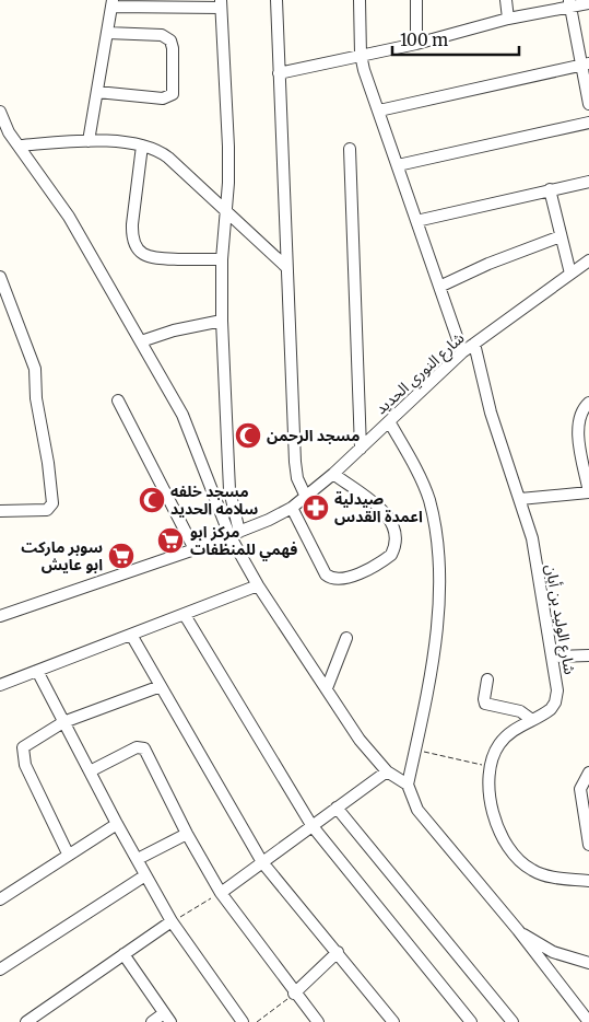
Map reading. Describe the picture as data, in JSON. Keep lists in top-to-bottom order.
{
  "streets": {
    "street": ["شارع النوري الحديد", "شارع الوليد بن أبان"]
  },
  "crossings": [
    ["شارع النوري الحديد", "شارع الوليد بن أبان"]
  ],
  "places": {
    "mosque": ["مسجد الرحمن", "مسجد خلفه سلامه الحديد"],
    "pharmacy": ["صيدلية اعمدة القدس"],
    "supermarket": ["مركز ابو فهمي للمنظفات", "سوبر ماركت ابو عايش"]
  },
  "scale_bar": "100 m"
}
